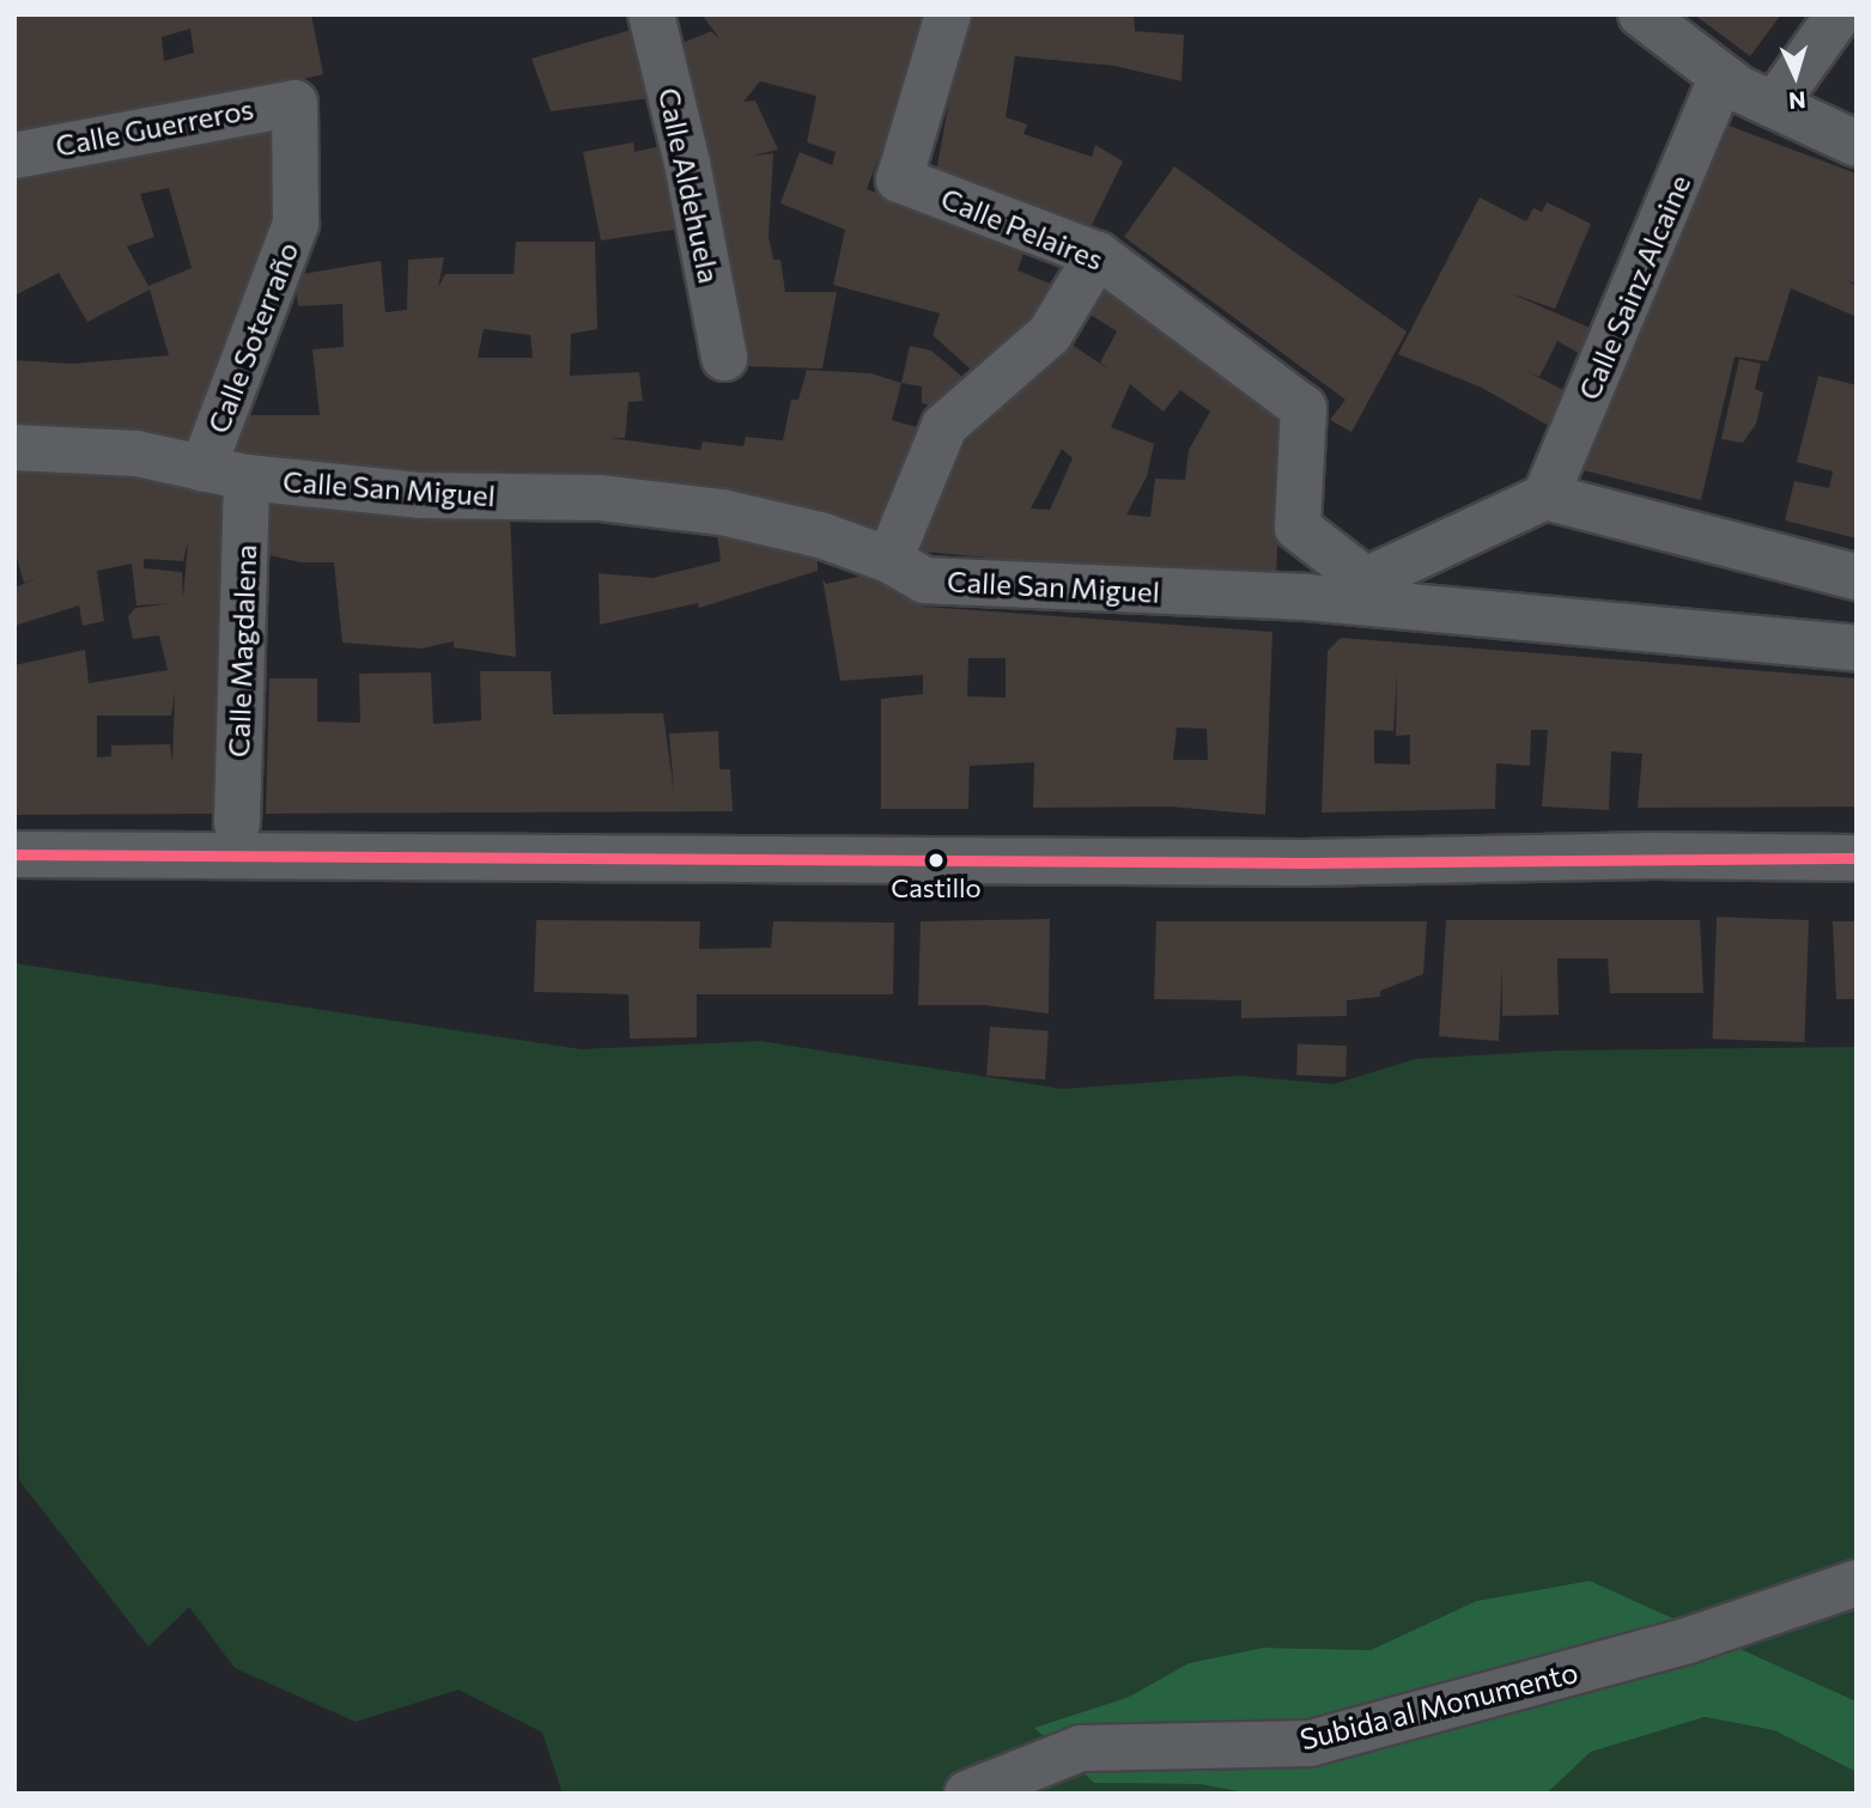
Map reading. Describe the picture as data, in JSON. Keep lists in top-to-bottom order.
{
  "streets": {
    "street": [
      "Calle Guerreros",
      "Calle Aldehuela",
      "Calle Pelaires",
      "Calle Sainz Alcaine",
      "Calle Soterraño",
      "Calle San Miguel",
      "Calle Magdalena",
      "Subida al Monumento"
    ]
  },
  "crossings": [
    ["Calle Guerreros", "Calle Soterraño"],
    ["Calle Pelaires", "Calle Sainz Alcaine"],
    ["Calle Soterraño", "Calle San Miguel"],
    ["Calle San Miguel", "Calle Magdalena"]
  ],
  "places": ["Castillo"],
  "north": "bottom"
}
